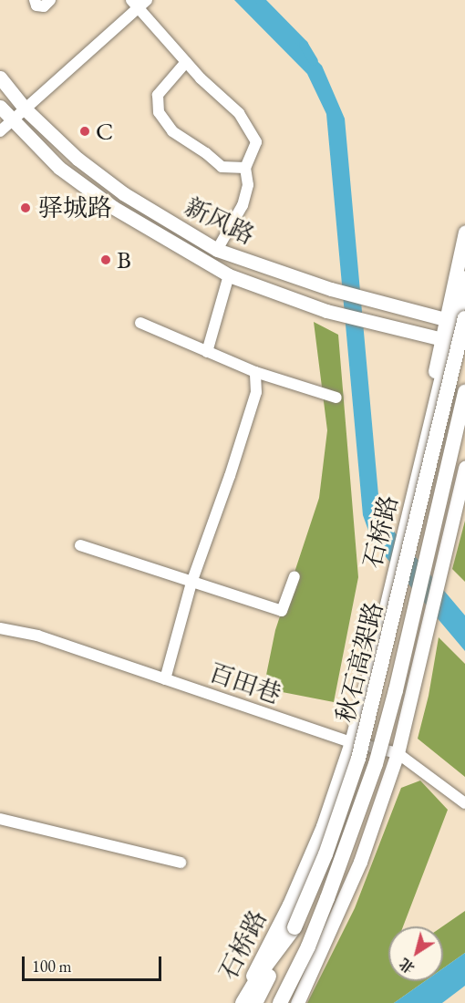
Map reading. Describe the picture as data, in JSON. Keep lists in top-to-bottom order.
{
  "streets": {
    "highway": ["秋石高架路"],
    "main road": ["新风路", "石桥路"],
    "street": ["百田巷"]
  },
  "crossings": [
    ["新风路", "石桥路"],
    ["新风路", "秋石高架路"],
    ["石桥路", "秋石高架路"],
    ["石桥路", "百田巷"]
  ],
  "places": ["C", "驿城路", "B"],
  "scale_bar": "100 m",
  "north": "bottom left"
}
